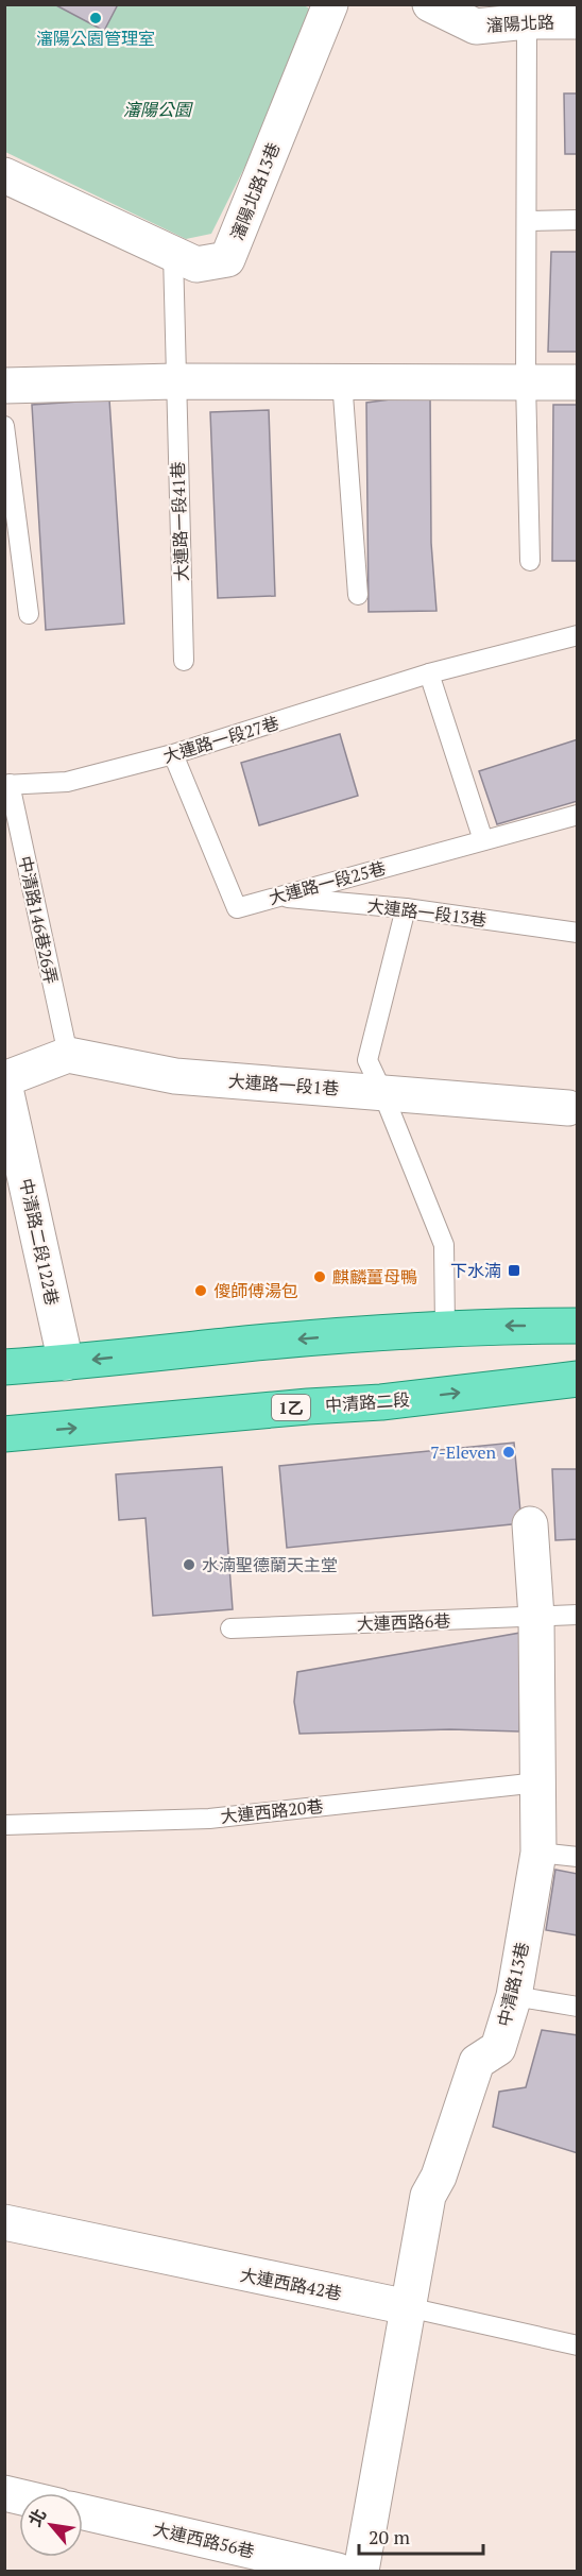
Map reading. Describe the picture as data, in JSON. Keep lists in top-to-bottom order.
{
  "streets": {
    "main road": ["中清路二段", "1乙"],
    "street": [
      "瀋陽北路",
      "瀋陽北路13巷",
      "大連路一段1巷",
      "中清路二段122巷",
      "中清路13巷",
      "大連西路42巷",
      "大連西路56巷"
    ],
    "lane": [
      "大連路一段41巷",
      "大連路一段27巷",
      "大連路一段25巷",
      "大連路一段13巷",
      "中清路146巷26弄",
      "大連西路6巷",
      "大連西路20巷"
    ]
  },
  "crossings": [
    ["瀋陽北路13巷", "大連路一段41巷"],
    ["大連路一段27巷", "大連路一段25巷"],
    ["大連路一段27巷", "中清路146巷26弄"],
    ["大連路一段25巷", "大連路一段13巷"],
    ["中清路146巷26弄", "大連路一段1巷"],
    ["大連西路6巷", "中清路13巷"],
    ["大連西路20巷", "中清路13巷"],
    ["中清路13巷", "大連西路42巷"]
  ],
  "parks": ["瀋陽公園"],
  "places": {
    "other": [
      "瀋陽公園管理室",
      "麒麟薑母鴨",
      "傻師傅湯包",
      "7-Eleven",
      "水湳聖德蘭天主堂"
    ],
    "transit": ["下水湳"]
  },
  "scale_bar": "20 m",
  "north": "top left"
}
